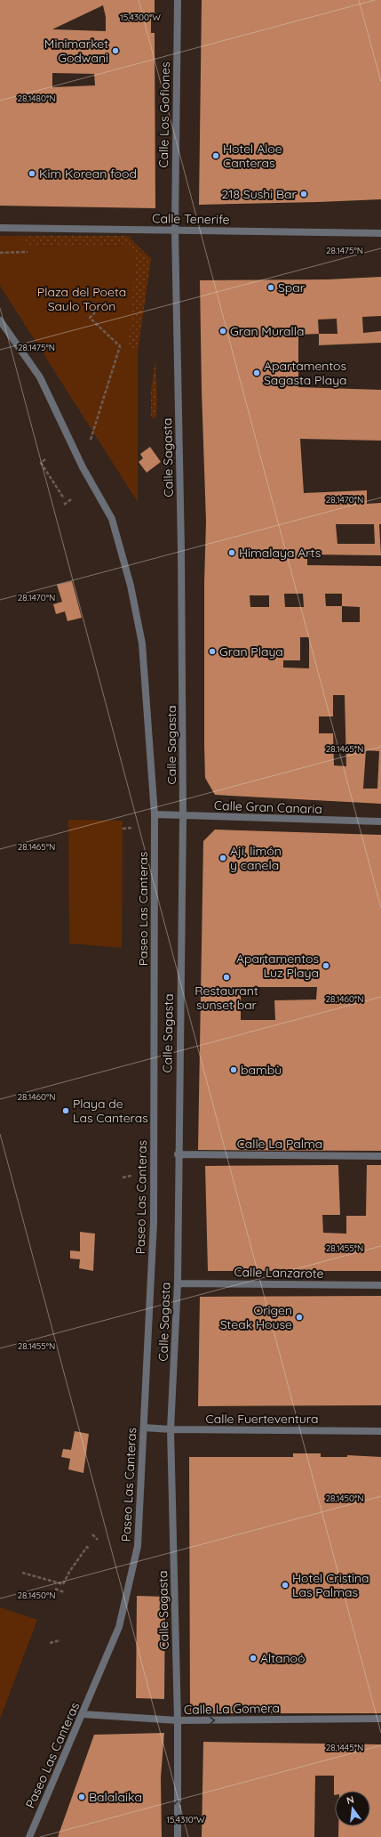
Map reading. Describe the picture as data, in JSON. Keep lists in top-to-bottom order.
{
  "streets": {
    "street": [
      "Calle Los Gofiones",
      "Calle Tenerife",
      "Calle Sagasta",
      "Calle Gran Canaria",
      "Paseo Las Canteras",
      "Calle La Palma",
      "Calle Lanzarote",
      "Calle Fuerteventura",
      "Calle La Gomera"
    ]
  },
  "crossings": [
    ["Calle Los Gofiones", "Calle Tenerife"],
    ["Calle Los Gofiones", "Calle Sagasta"],
    ["Calle Tenerife", "Calle Sagasta"],
    ["Calle Sagasta", "Calle Gran Canaria"],
    ["Calle Sagasta", "Calle La Palma"],
    ["Calle Sagasta", "Calle Lanzarote"],
    ["Calle Sagasta", "Calle Fuerteventura"],
    ["Calle Sagasta", "Calle La Gomera"],
    ["Calle Gran Canaria", "Paseo Las Canteras"],
    ["Paseo Las Canteras", "Calle Fuerteventura"],
    ["Paseo Las Canteras", "Calle La Gomera"]
  ],
  "one_way": ["Calle La Gomera"],
  "parks": ["Plaza del Poeta Saulo Torón"],
  "places": [
    "Minimarket Godwani",
    "Hotel Aloe Canteras",
    "Kim Korean food",
    "218 Sushi Bar",
    "Spar",
    "Gran Muralla",
    "Apartamentos Sagasta Playa",
    "Himalaya Arts",
    "Gran Playa",
    "Ají, limón y canela",
    "Apartamentos Luz Playa",
    "Restaurant sunset bar",
    "bambù",
    "Playa de Las Canteras",
    "Origen Steak House",
    "Hotel Cristina Las Palmas",
    "Altanoó",
    "Balalaika"
  ],
  "north": "top",
  "coordinates": [
    "15.4300°W",
    "28.1480°N",
    "28.1475°N",
    "28.1470°N",
    "28.1465°N",
    "28.1460°N",
    "28.1455°N",
    "28.1450°N",
    "28.1445°N",
    "15.4310°W"
  ]
}
